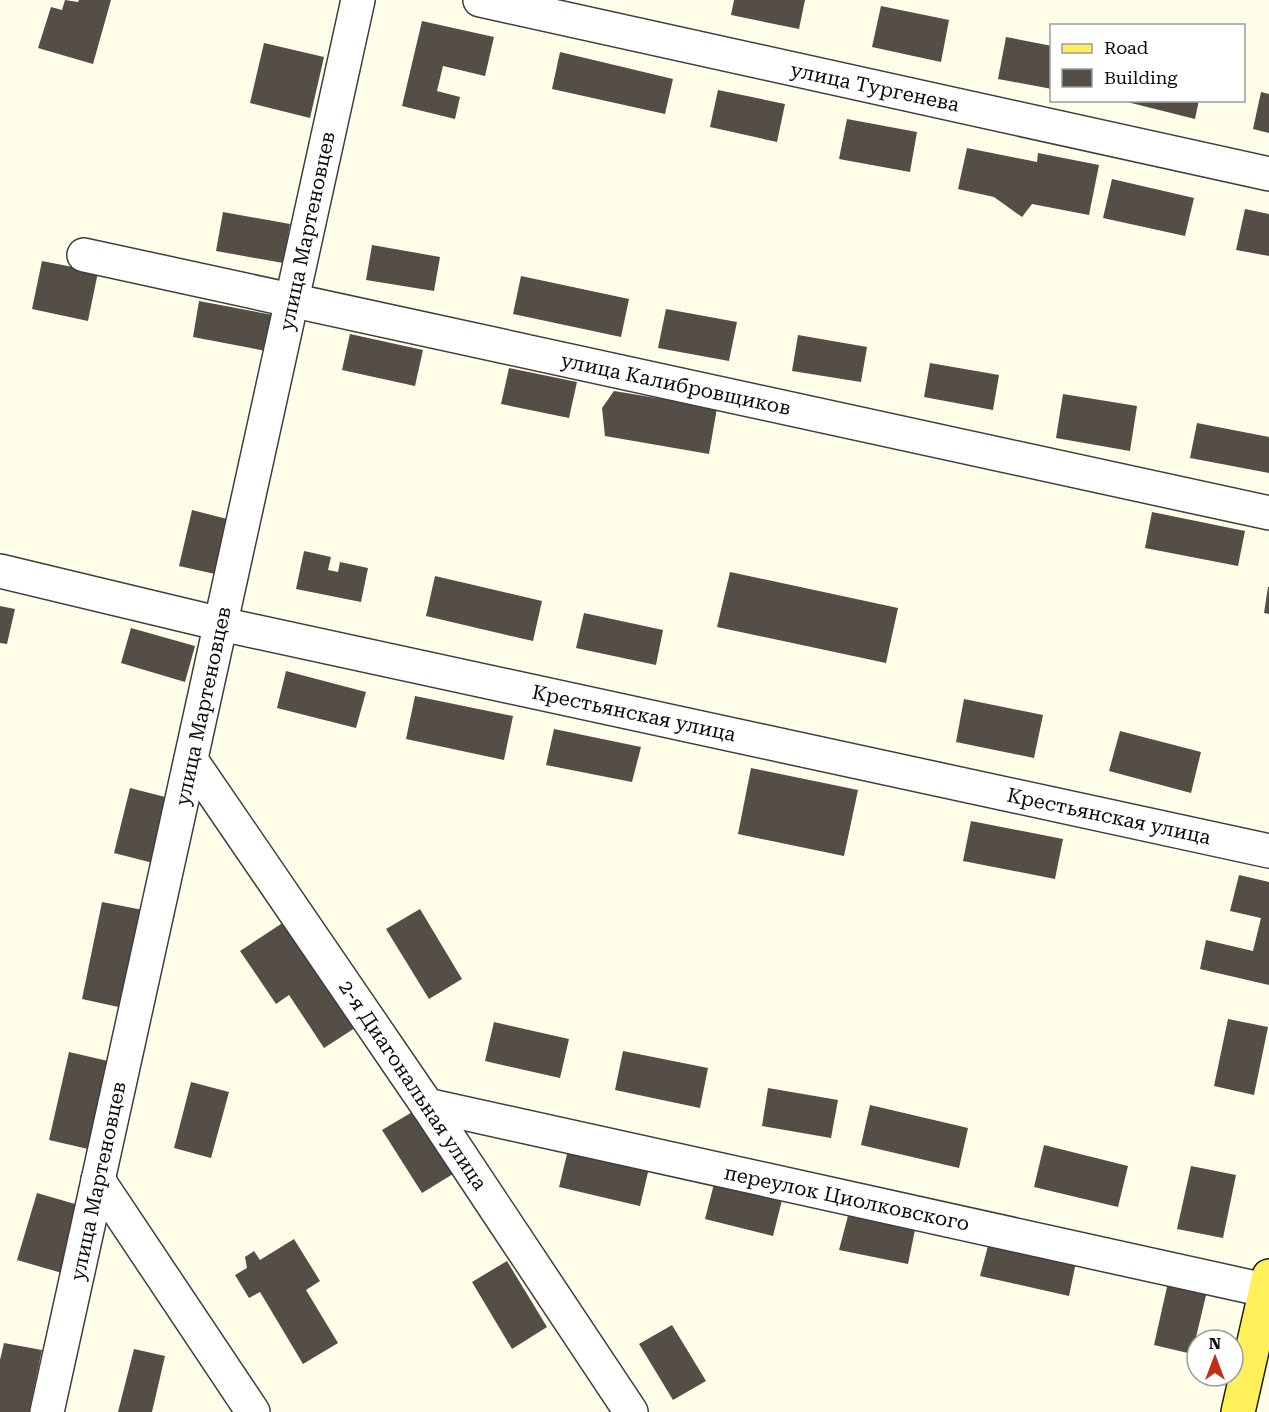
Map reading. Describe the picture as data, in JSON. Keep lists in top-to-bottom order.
{
  "streets": {
    "street": [
      "улица Тургенева",
      "улица Мартеновцев",
      "улица Калибровщиков",
      "Крестьянская улица",
      "2-я Диагональная улица",
      "переулок Циолковского"
    ]
  },
  "crossings": [
    ["улица Мартеновцев", "улица Калибровщиков"],
    ["улица Мартеновцев", "Крестьянская улица"],
    ["улица Мартеновцев", "2-я Диагональная улица"],
    ["2-я Диагональная улица", "переулок Циолковского"]
  ],
  "legend": ["Road", "Building"],
  "north": "top"
}
